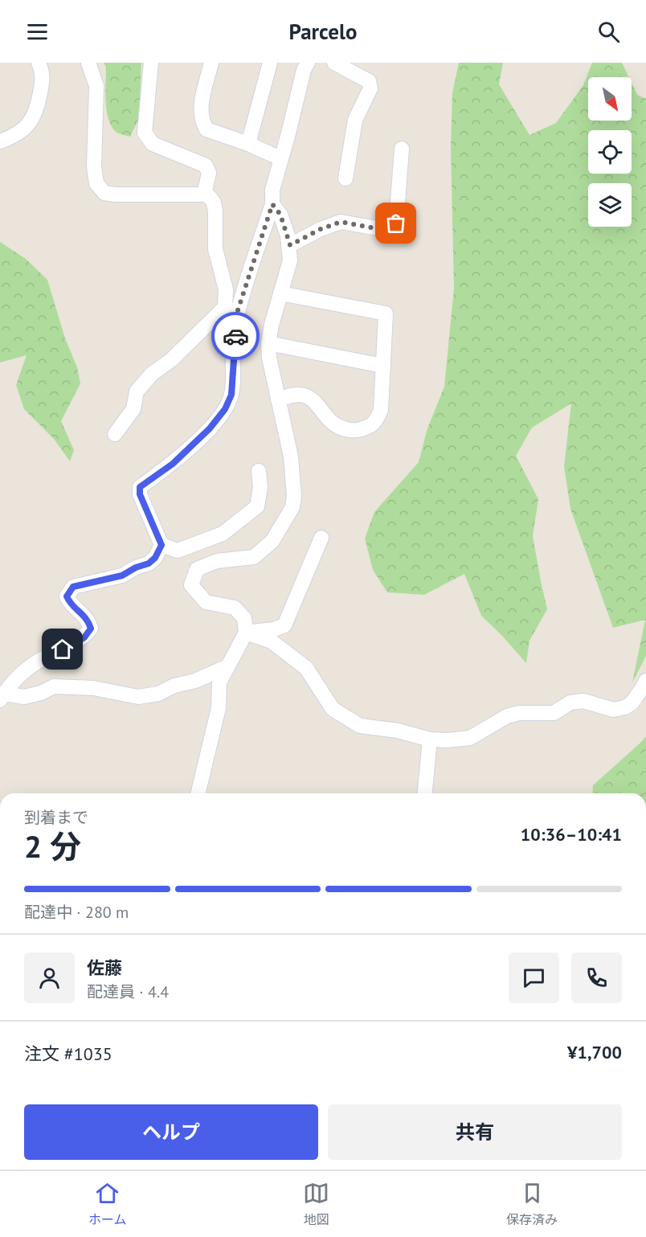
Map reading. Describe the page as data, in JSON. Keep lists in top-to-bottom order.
{
  "north": "bottom right",
  "page": {
    "header": "Parcelo",
    "heading": ["2 分", "到着まで", "10:36–10:41"],
    "panel": [
      "佐藤",
      "配達員 · 4.4",
      "注文 #1035",
      "¥1,700"
    ],
    "bar": "配達中 · 280 m",
    "buttons": ["ヘルプ", "共有"],
    "tabs": ["ホーム", "地図", "保存済み"]
  }
}
